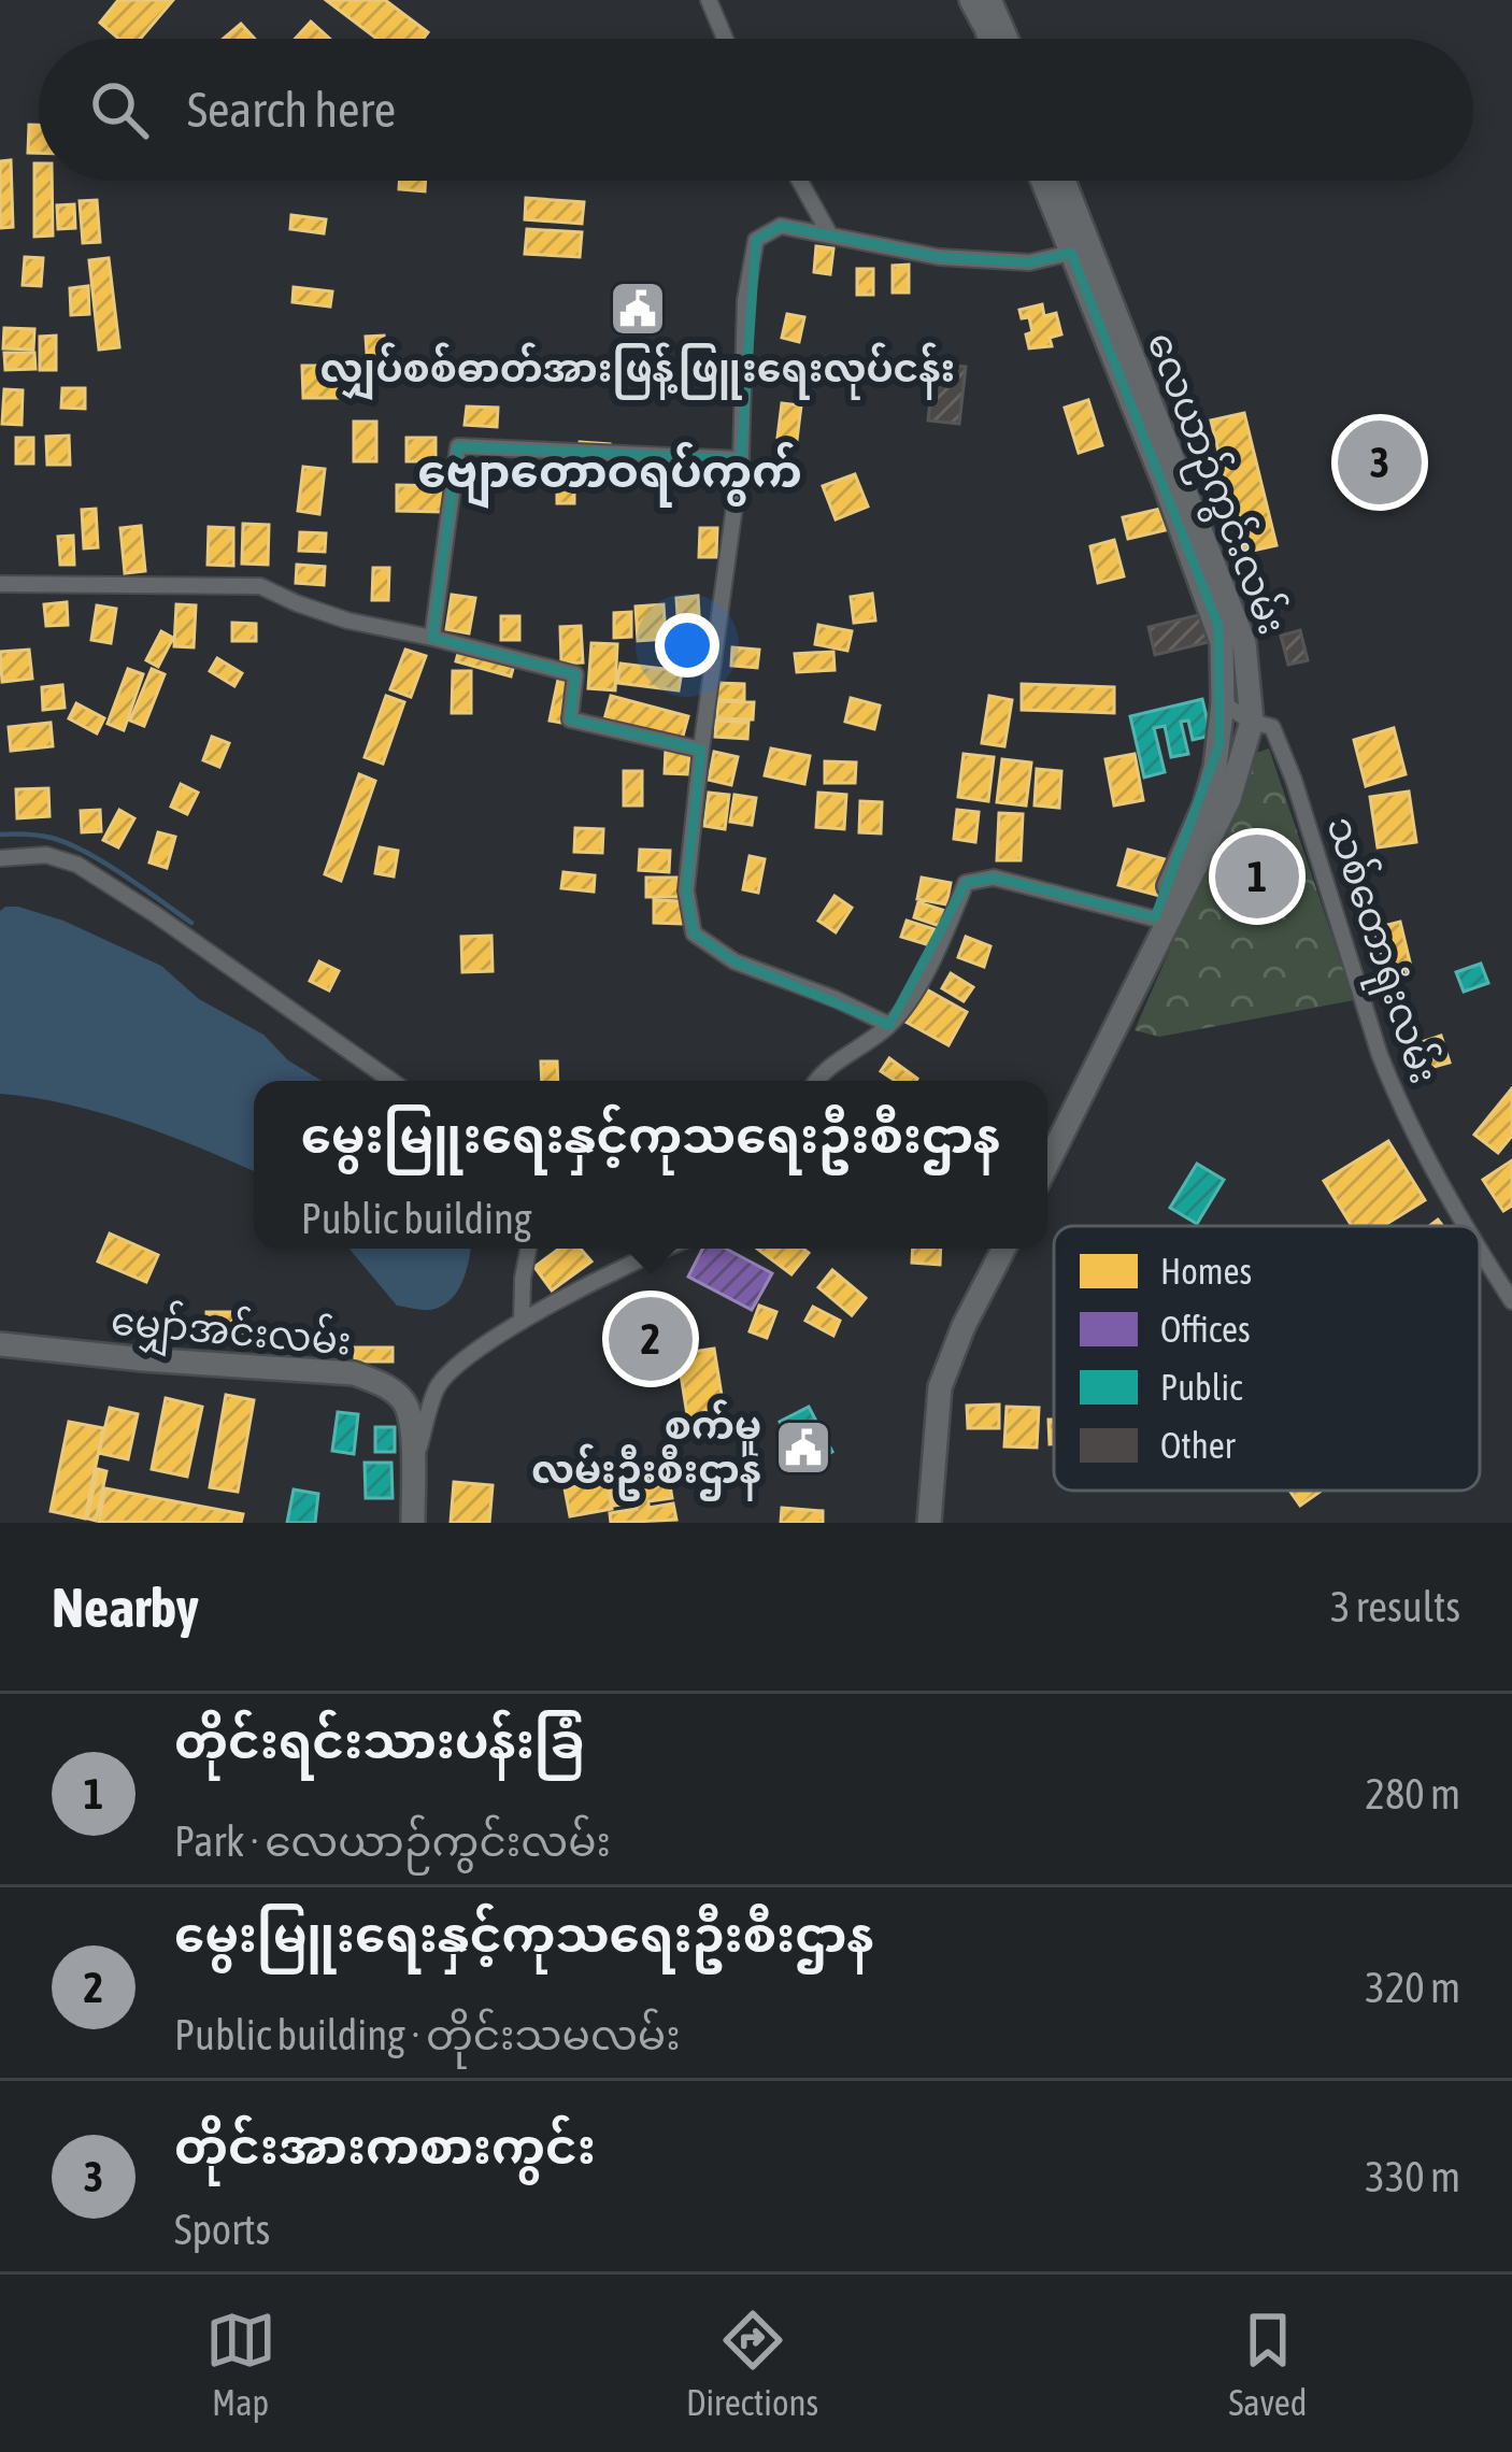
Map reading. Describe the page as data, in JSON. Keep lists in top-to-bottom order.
{
  "streets": {
    "street": ["လေယာဉ်ကွင်းလမ်း", "သစ်တောရုံးလမ်း", "မျှော်အင်းလမ်း"]
  },
  "crossings": [
    ["လေယာဉ်ကွင်းလမ်း", "သစ်တောရုံးလမ်း"]
  ],
  "districts": ["ဗျောတောဝရပ်ကွက်"],
  "places": {
    "public building": ["လျှပ်စစ်ဓာတ်အားဖြန့်ဖြူးရေးလုပ်ငန်း", "စက်မူ လမ်းဦးစီးဌာန"]
  },
  "legend": [
    "Homes",
    "Offices",
    "Public",
    "Other"
  ],
  "page": {
    "search": "Search here",
    "pins": ["3", "1", "2"],
    "popup": ["မွေးမြူးရေးနှင့်ကုသရေးဦးစီးဌာန", "Public building"],
    "heading": ["Nearby", "3 results"],
    "list": [
      {
        "mark": "1",
        "name": "တိုင်းရင်းသားပန်းခြံ",
        "note": "Park · လေယာဉ်ကွင်းလမ်း",
        "value": "280 m"
      },
      {
        "mark": "2",
        "name": "မွေးမြူးရေးနှင့်ကုသရေးဦးစီးဌာန",
        "note": "Public building · တိုင်းသမလမ်း",
        "value": "320 m"
      },
      {
        "mark": "3",
        "name": "တိုင်းအားကစားကွင်း",
        "note": "Sports",
        "value": "330 m"
      }
    ],
    "nav": ["Map", "Directions", "Saved"]
  }
}
